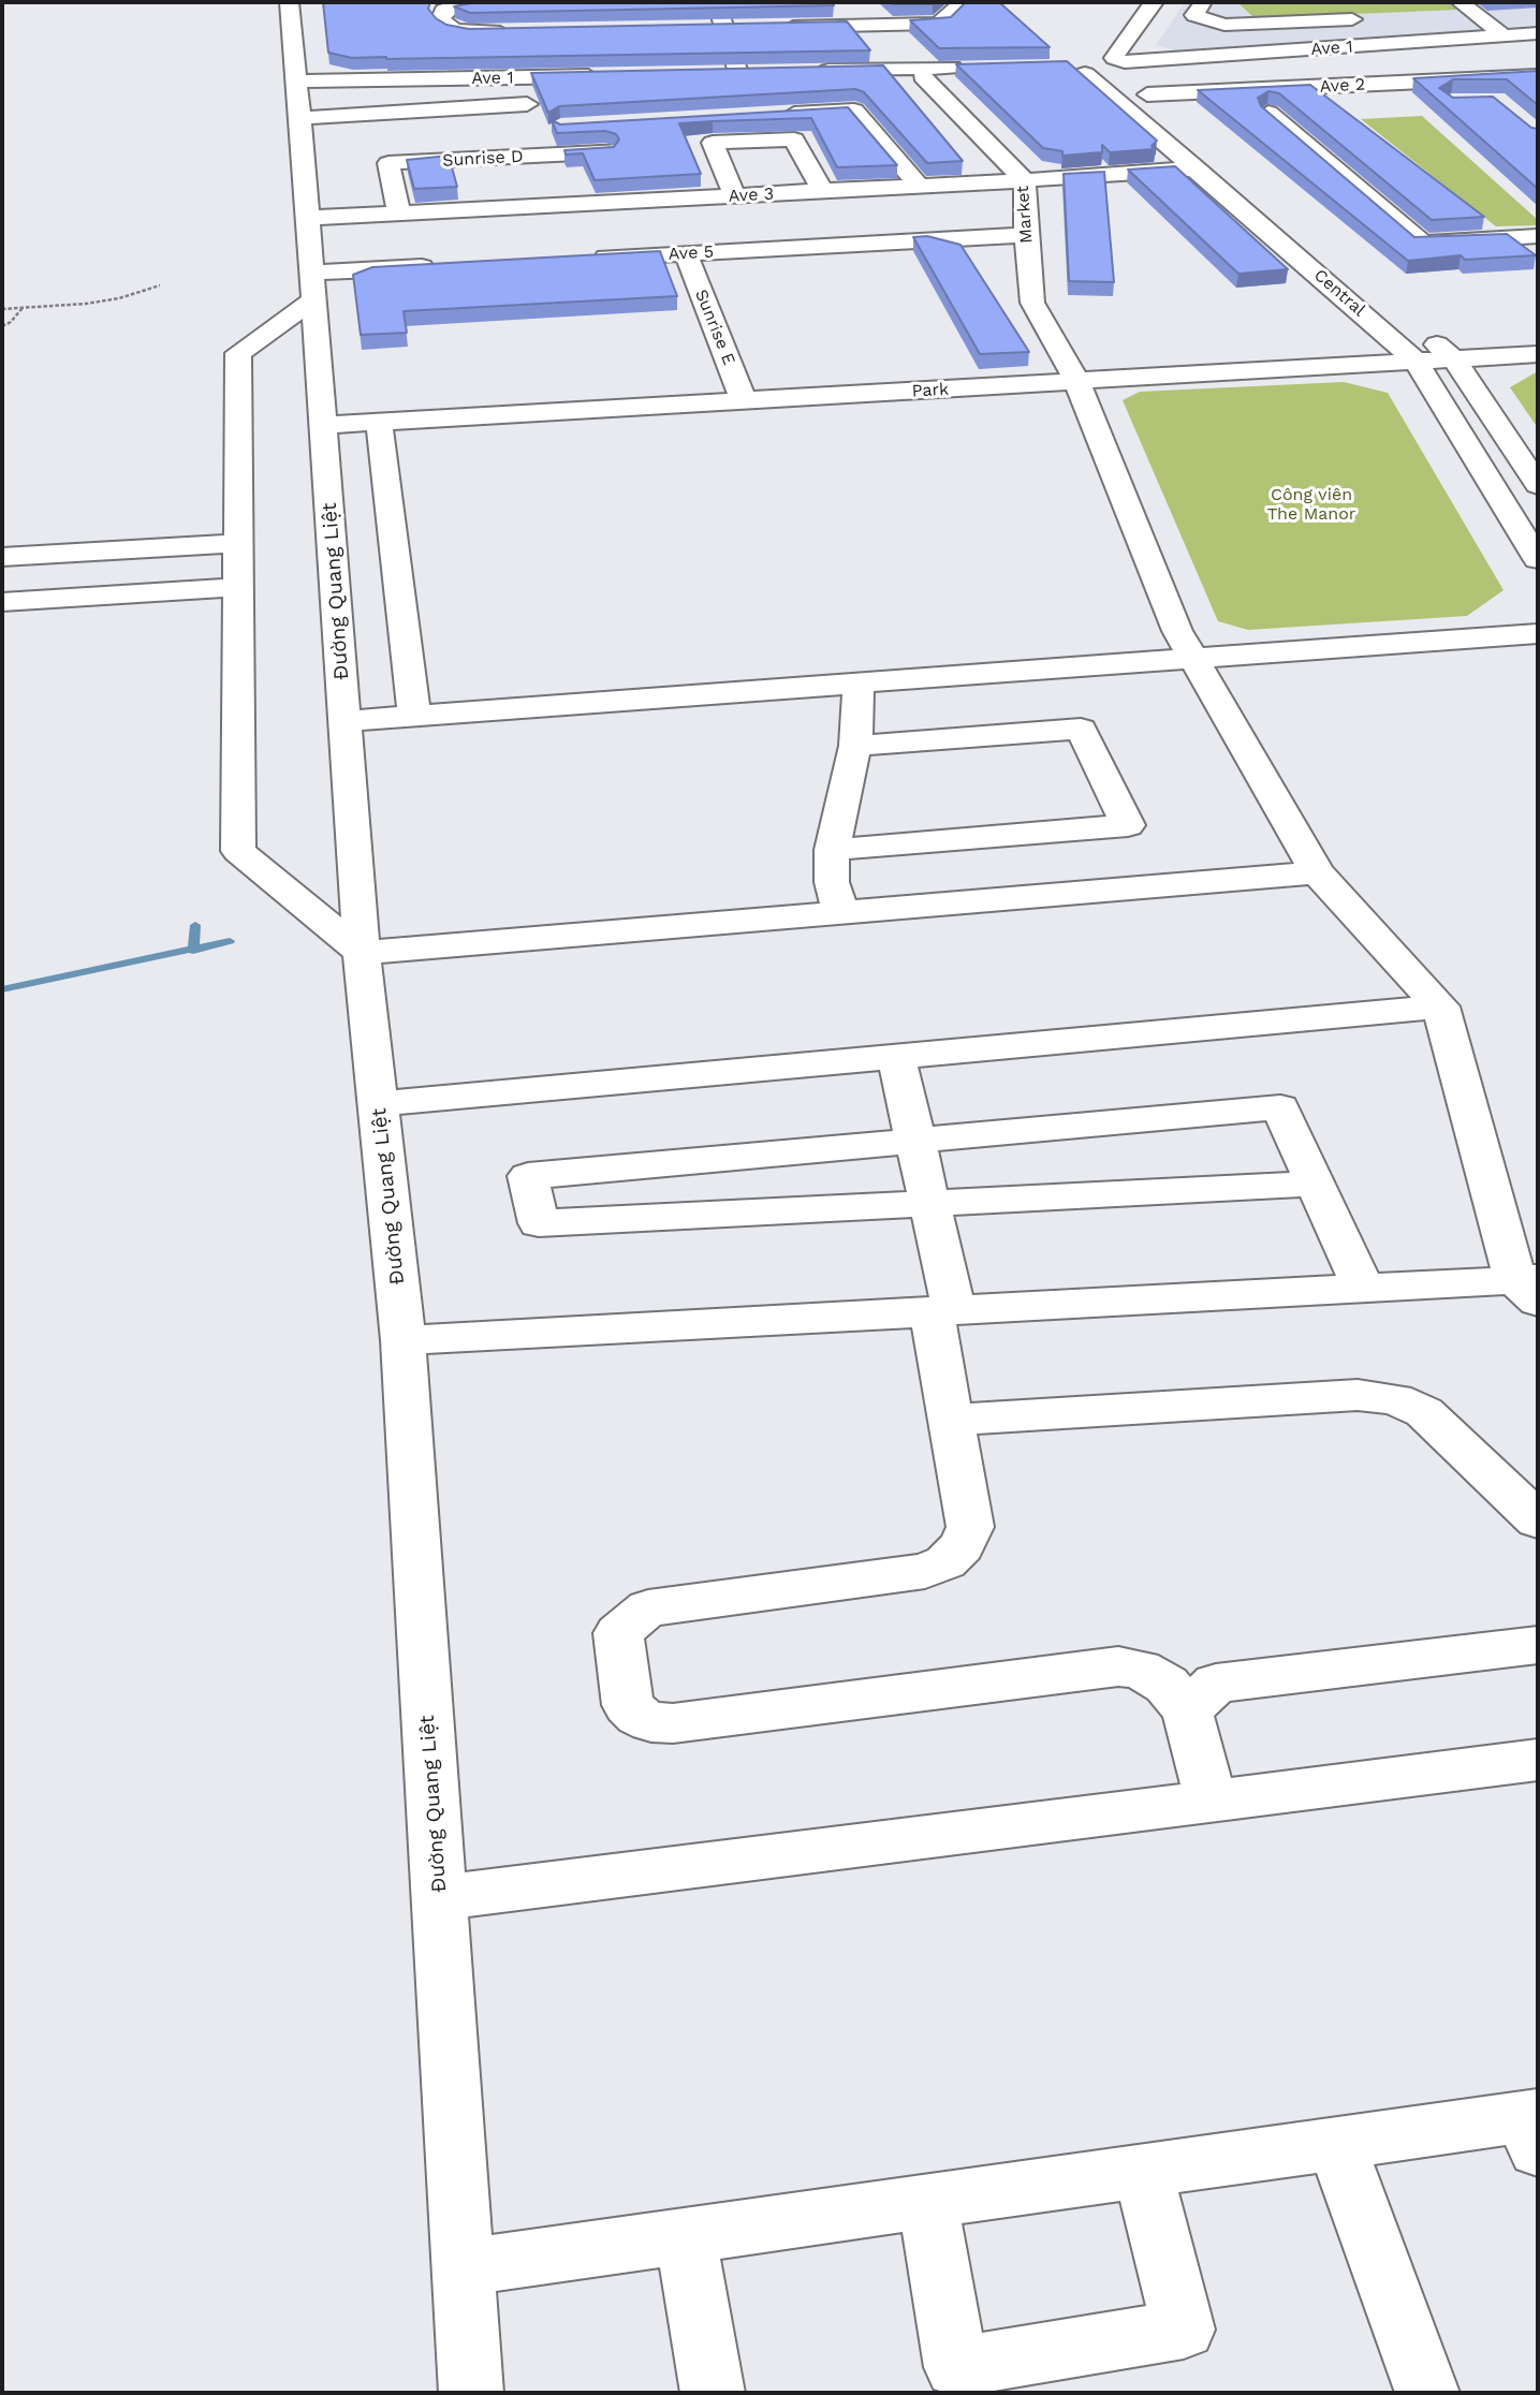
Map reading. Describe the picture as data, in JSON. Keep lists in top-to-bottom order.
{
  "streets": {
    "street": [
      "Ave 1",
      "Ave 2",
      "Sunrise D",
      "Ave 3",
      "Market",
      "Ave 5",
      "Central",
      "Sunrise E",
      "Park",
      "Đường Quang Liệt"
    ]
  },
  "crossings": [
    ["Ave 1", "Central"],
    ["Ave 1", "Đường Quang Liệt"],
    ["Sunrise D", "Ave 3"],
    ["Ave 3", "Market"],
    ["Ave 3", "Central"],
    ["Ave 3", "Đường Quang Liệt"],
    ["Market", "Ave 5"],
    ["Market", "Park"],
    ["Ave 5", "Sunrise E"],
    ["Central", "Park"],
    ["Sunrise E", "Park"],
    ["Park", "Đường Quang Liệt"]
  ],
  "parks": ["Công viên The Manor"]
}
